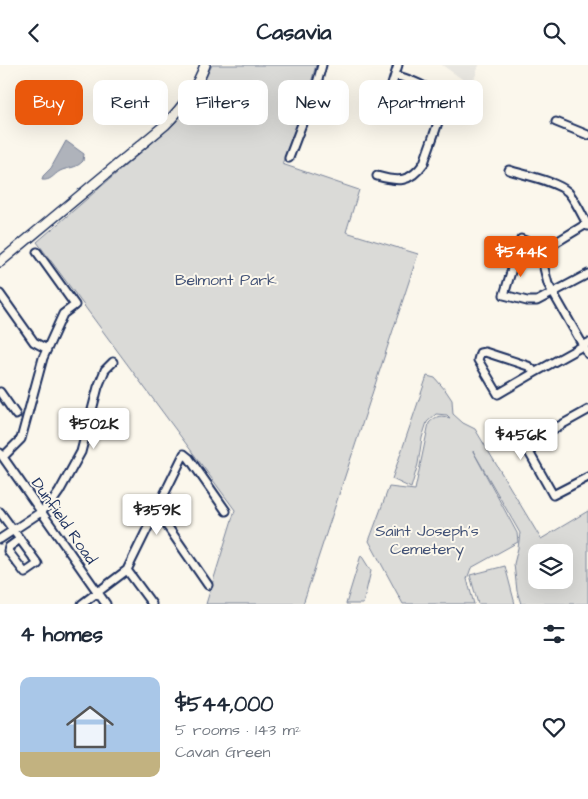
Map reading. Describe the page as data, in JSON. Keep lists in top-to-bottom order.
{
  "streets": {
    "street": ["Dunfield Road"]
  },
  "parks": ["Belmont Park", "Saint Joseph's Cemetery"],
  "page": {
    "header": "Casavia",
    "chip": [
      "Buy",
      "Rent",
      "Filters",
      "New",
      "Apartment"
    ],
    "price": [
      "$544K",
      "$502K",
      "$456K",
      "$359K"
    ],
    "heading": "4 homes",
    "list": [
      {
        "name": "$544,000",
        "note": "5 rooms · 143 m² · Cavan Green"
      }
    ]
  }
}
